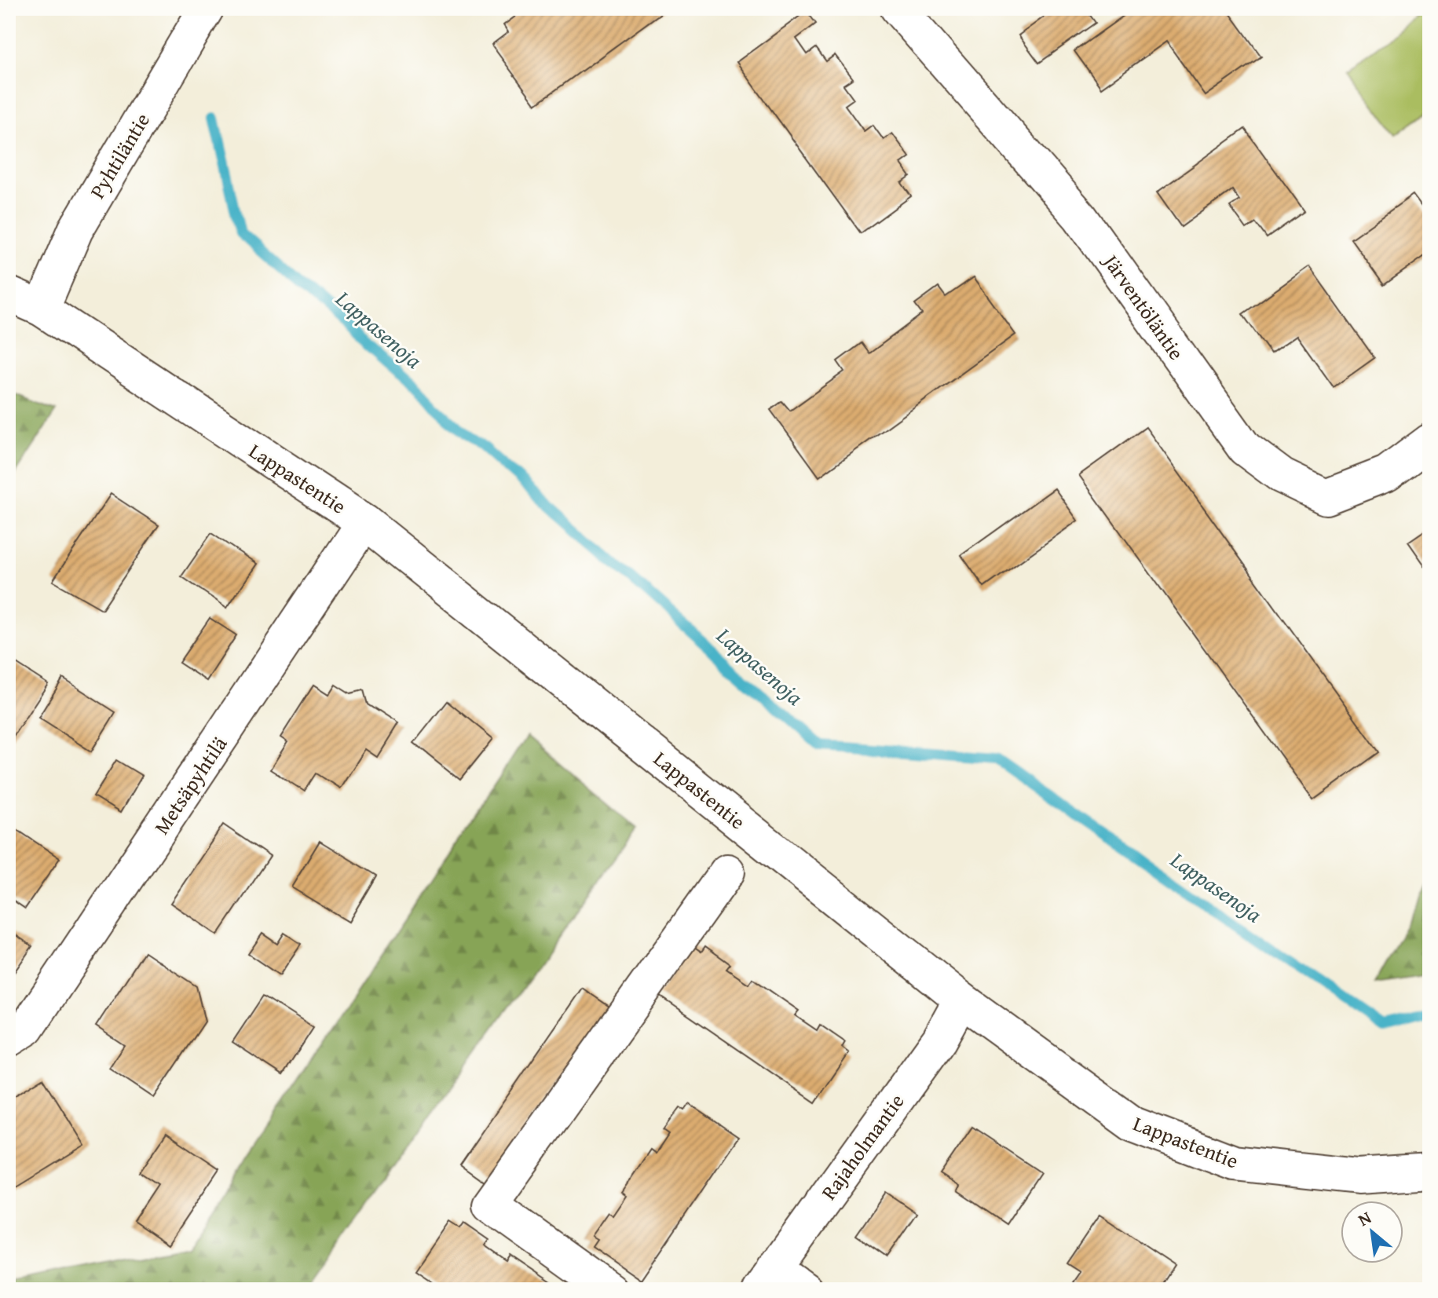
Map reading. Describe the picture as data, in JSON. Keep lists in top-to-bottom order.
{
  "streets": {
    "street": [
      "Pyhtiläntie",
      "Järventöläntie",
      "Lappastentie",
      "Metsäpyhtilä",
      "Rajaholmantie"
    ]
  },
  "crossings": [
    ["Pyhtiläntie", "Lappastentie"],
    ["Lappastentie", "Metsäpyhtilä"],
    ["Lappastentie", "Rajaholmantie"]
  ],
  "water": ["Lappasenoja"],
  "north": "top left"
}
